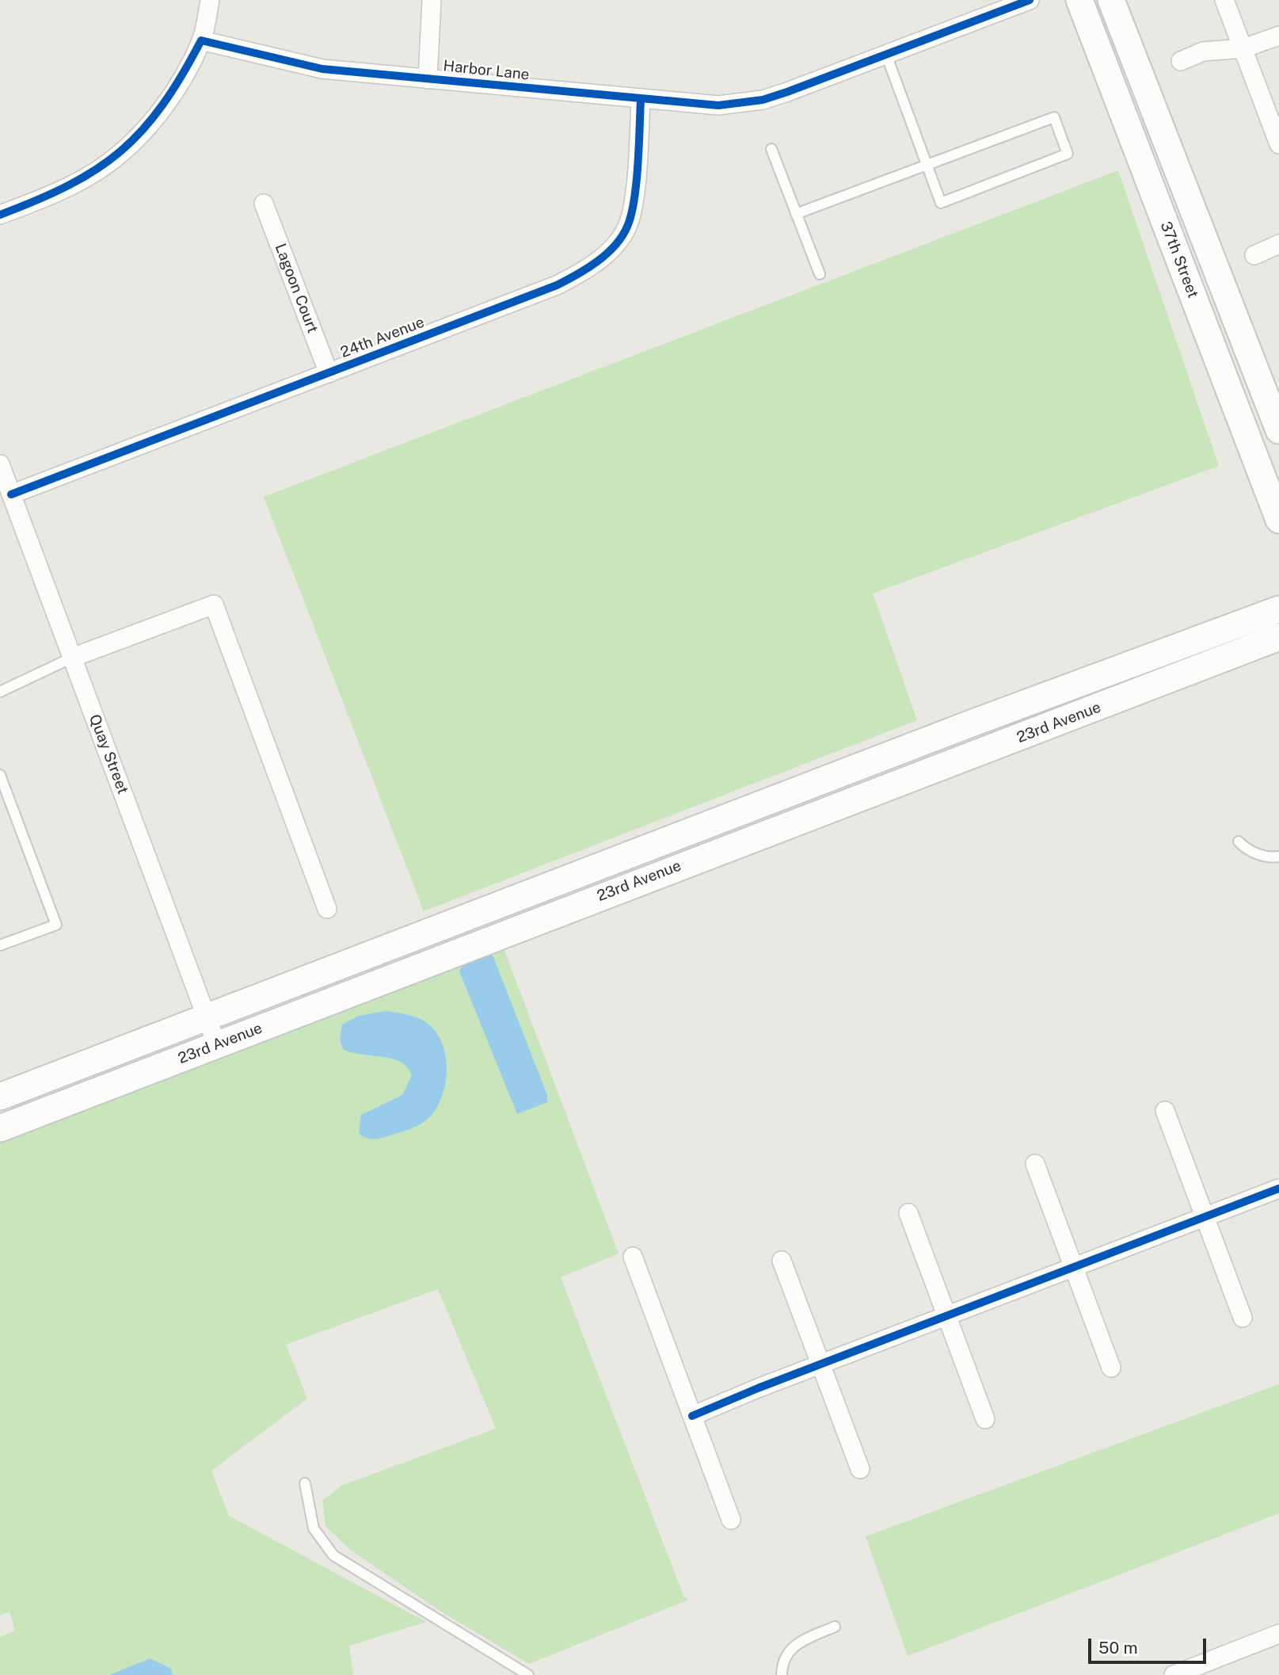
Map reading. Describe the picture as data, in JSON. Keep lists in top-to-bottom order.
{
  "streets": {
    "main road": ["37th Street", "23rd Avenue"],
    "street": [
      "Harbor Lane",
      "Lagoon Court",
      "24th Avenue",
      "Quay Street"
    ]
  },
  "crossings": [
    ["Harbor Lane", "24th Avenue"],
    ["Lagoon Court", "24th Avenue"],
    ["24th Avenue", "Quay Street"],
    ["23rd Avenue", "Quay Street"]
  ],
  "scale_bar": "50 m"
}
